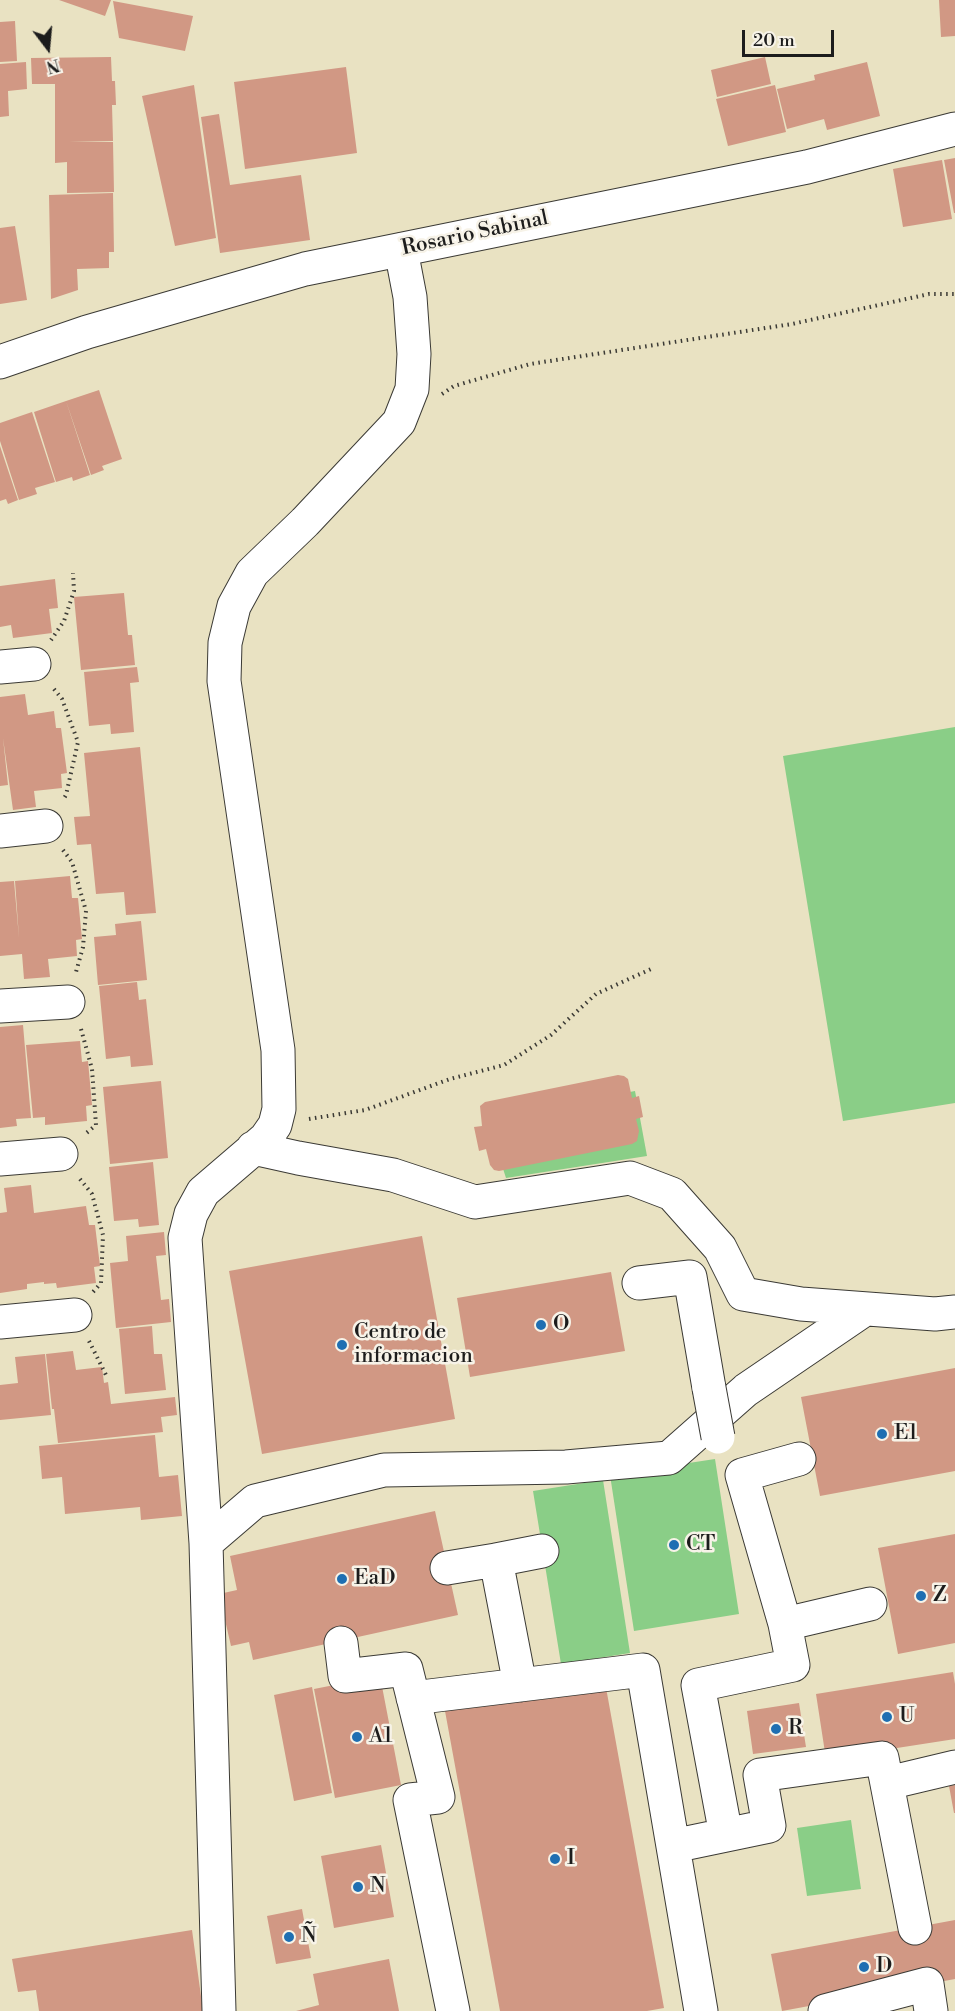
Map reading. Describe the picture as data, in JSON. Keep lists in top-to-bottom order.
{
  "streets": {
    "street": ["Rosario Sabinal"]
  },
  "places": [
    "O",
    "Centro de informacion",
    "E1",
    "CT",
    "EaD",
    "Z",
    "U",
    "R",
    "A1",
    "I",
    "N",
    "Ñ",
    "D"
  ],
  "scale_bar": "20 m",
  "north": "bottom"
}
